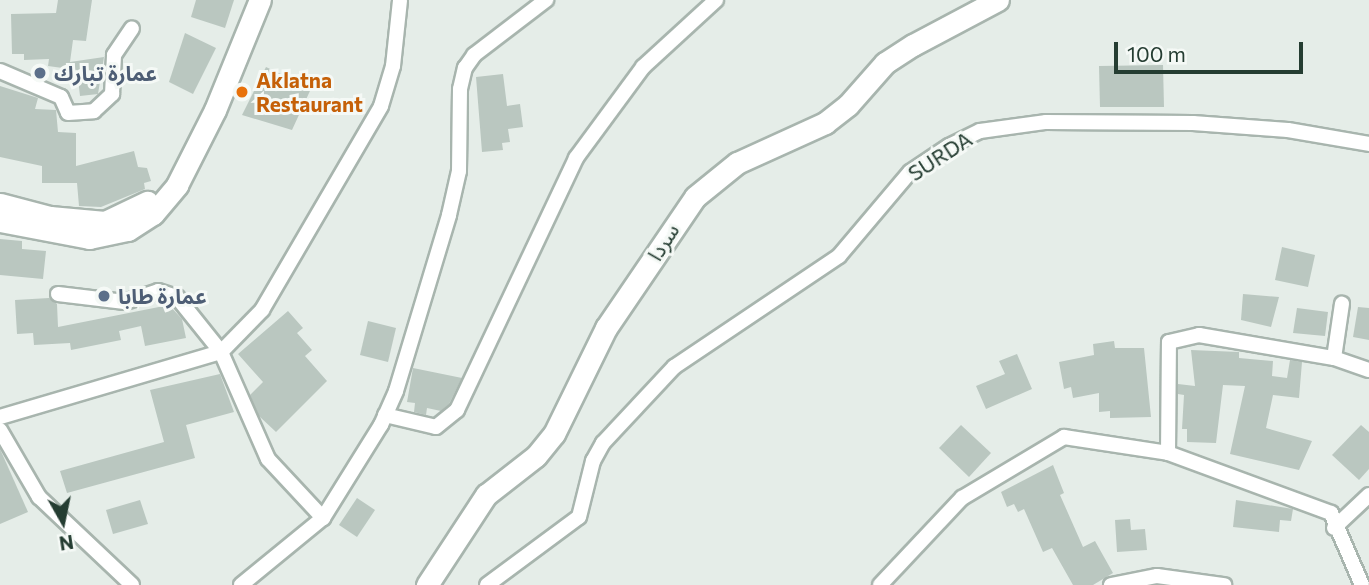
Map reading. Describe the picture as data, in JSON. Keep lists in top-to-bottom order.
{
  "streets": {
    "street": ["SURDA", "سردا"]
  },
  "places": ["عمارة تبارك", "Aklatna Restaurant", "عمارة طابا"],
  "scale_bar": "100 m",
  "north": "bottom"
}
